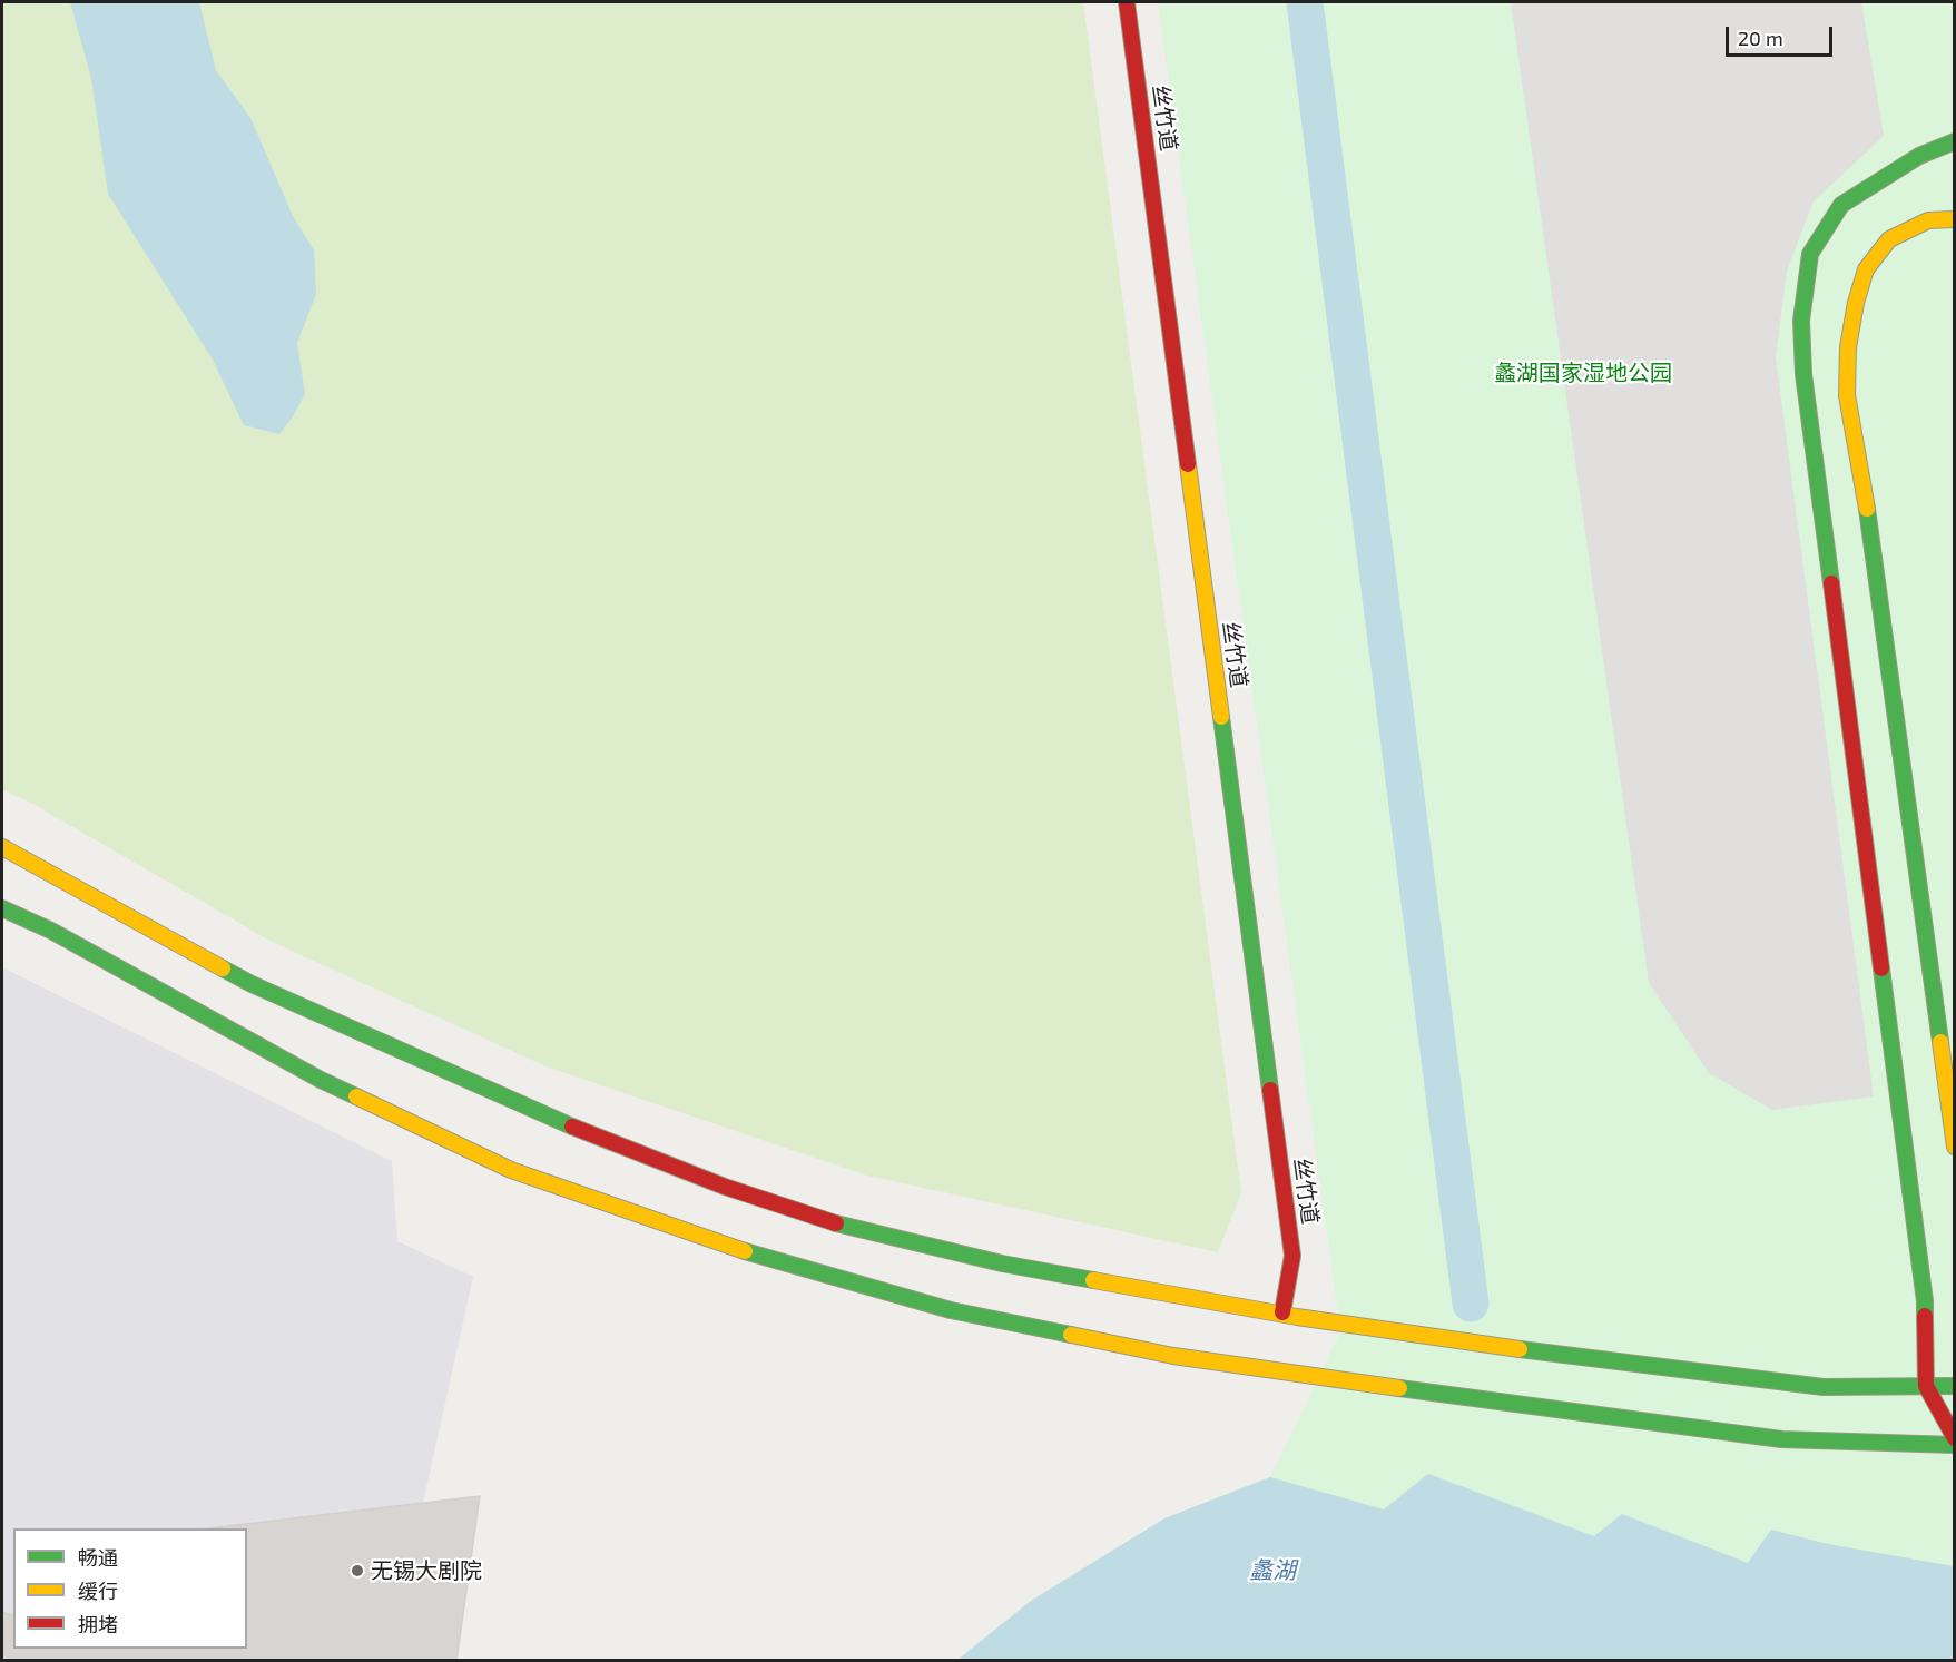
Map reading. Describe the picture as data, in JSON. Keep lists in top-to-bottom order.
{
  "streets": {
    "main road": ["丝竹道"]
  },
  "water": ["蠡湖"],
  "parks": ["蠡湖国家湿地公园"],
  "places": ["无锡大剧院"],
  "legend": ["畅通", "缓行", "拥堵"],
  "scale_bar": "20 m"
}
